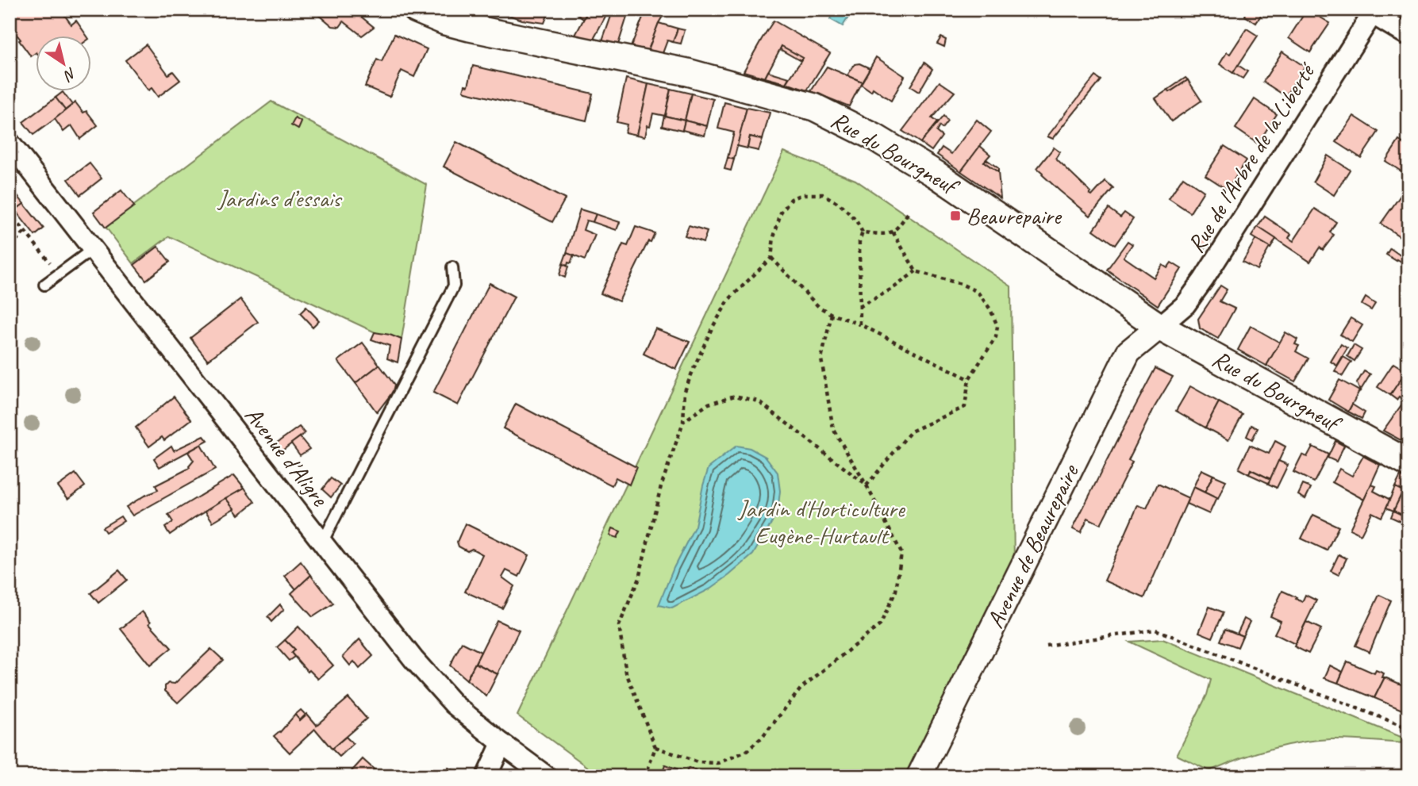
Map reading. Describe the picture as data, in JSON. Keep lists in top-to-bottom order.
{
  "streets": {
    "main road": ["Rue du Bourgneuf"],
    "street": ["Rue de l'Arbre de la Liberté", "Avenue d'Aligre", "Avenue de Beaurepaire"]
  },
  "crossings": [
    ["Rue du Bourgneuf", "Rue de l'Arbre de la Liberté"],
    ["Rue du Bourgneuf", "Avenue de Beaurepaire"],
    ["Rue de l'Arbre de la Liberté", "Avenue de Beaurepaire"]
  ],
  "parks": ["Jardins d’essais", "Jardin d'Horticulture Eugène-Hurtault"],
  "places": {
    "transit": ["Beaurepaire"]
  },
  "north": "bottom right"
}
